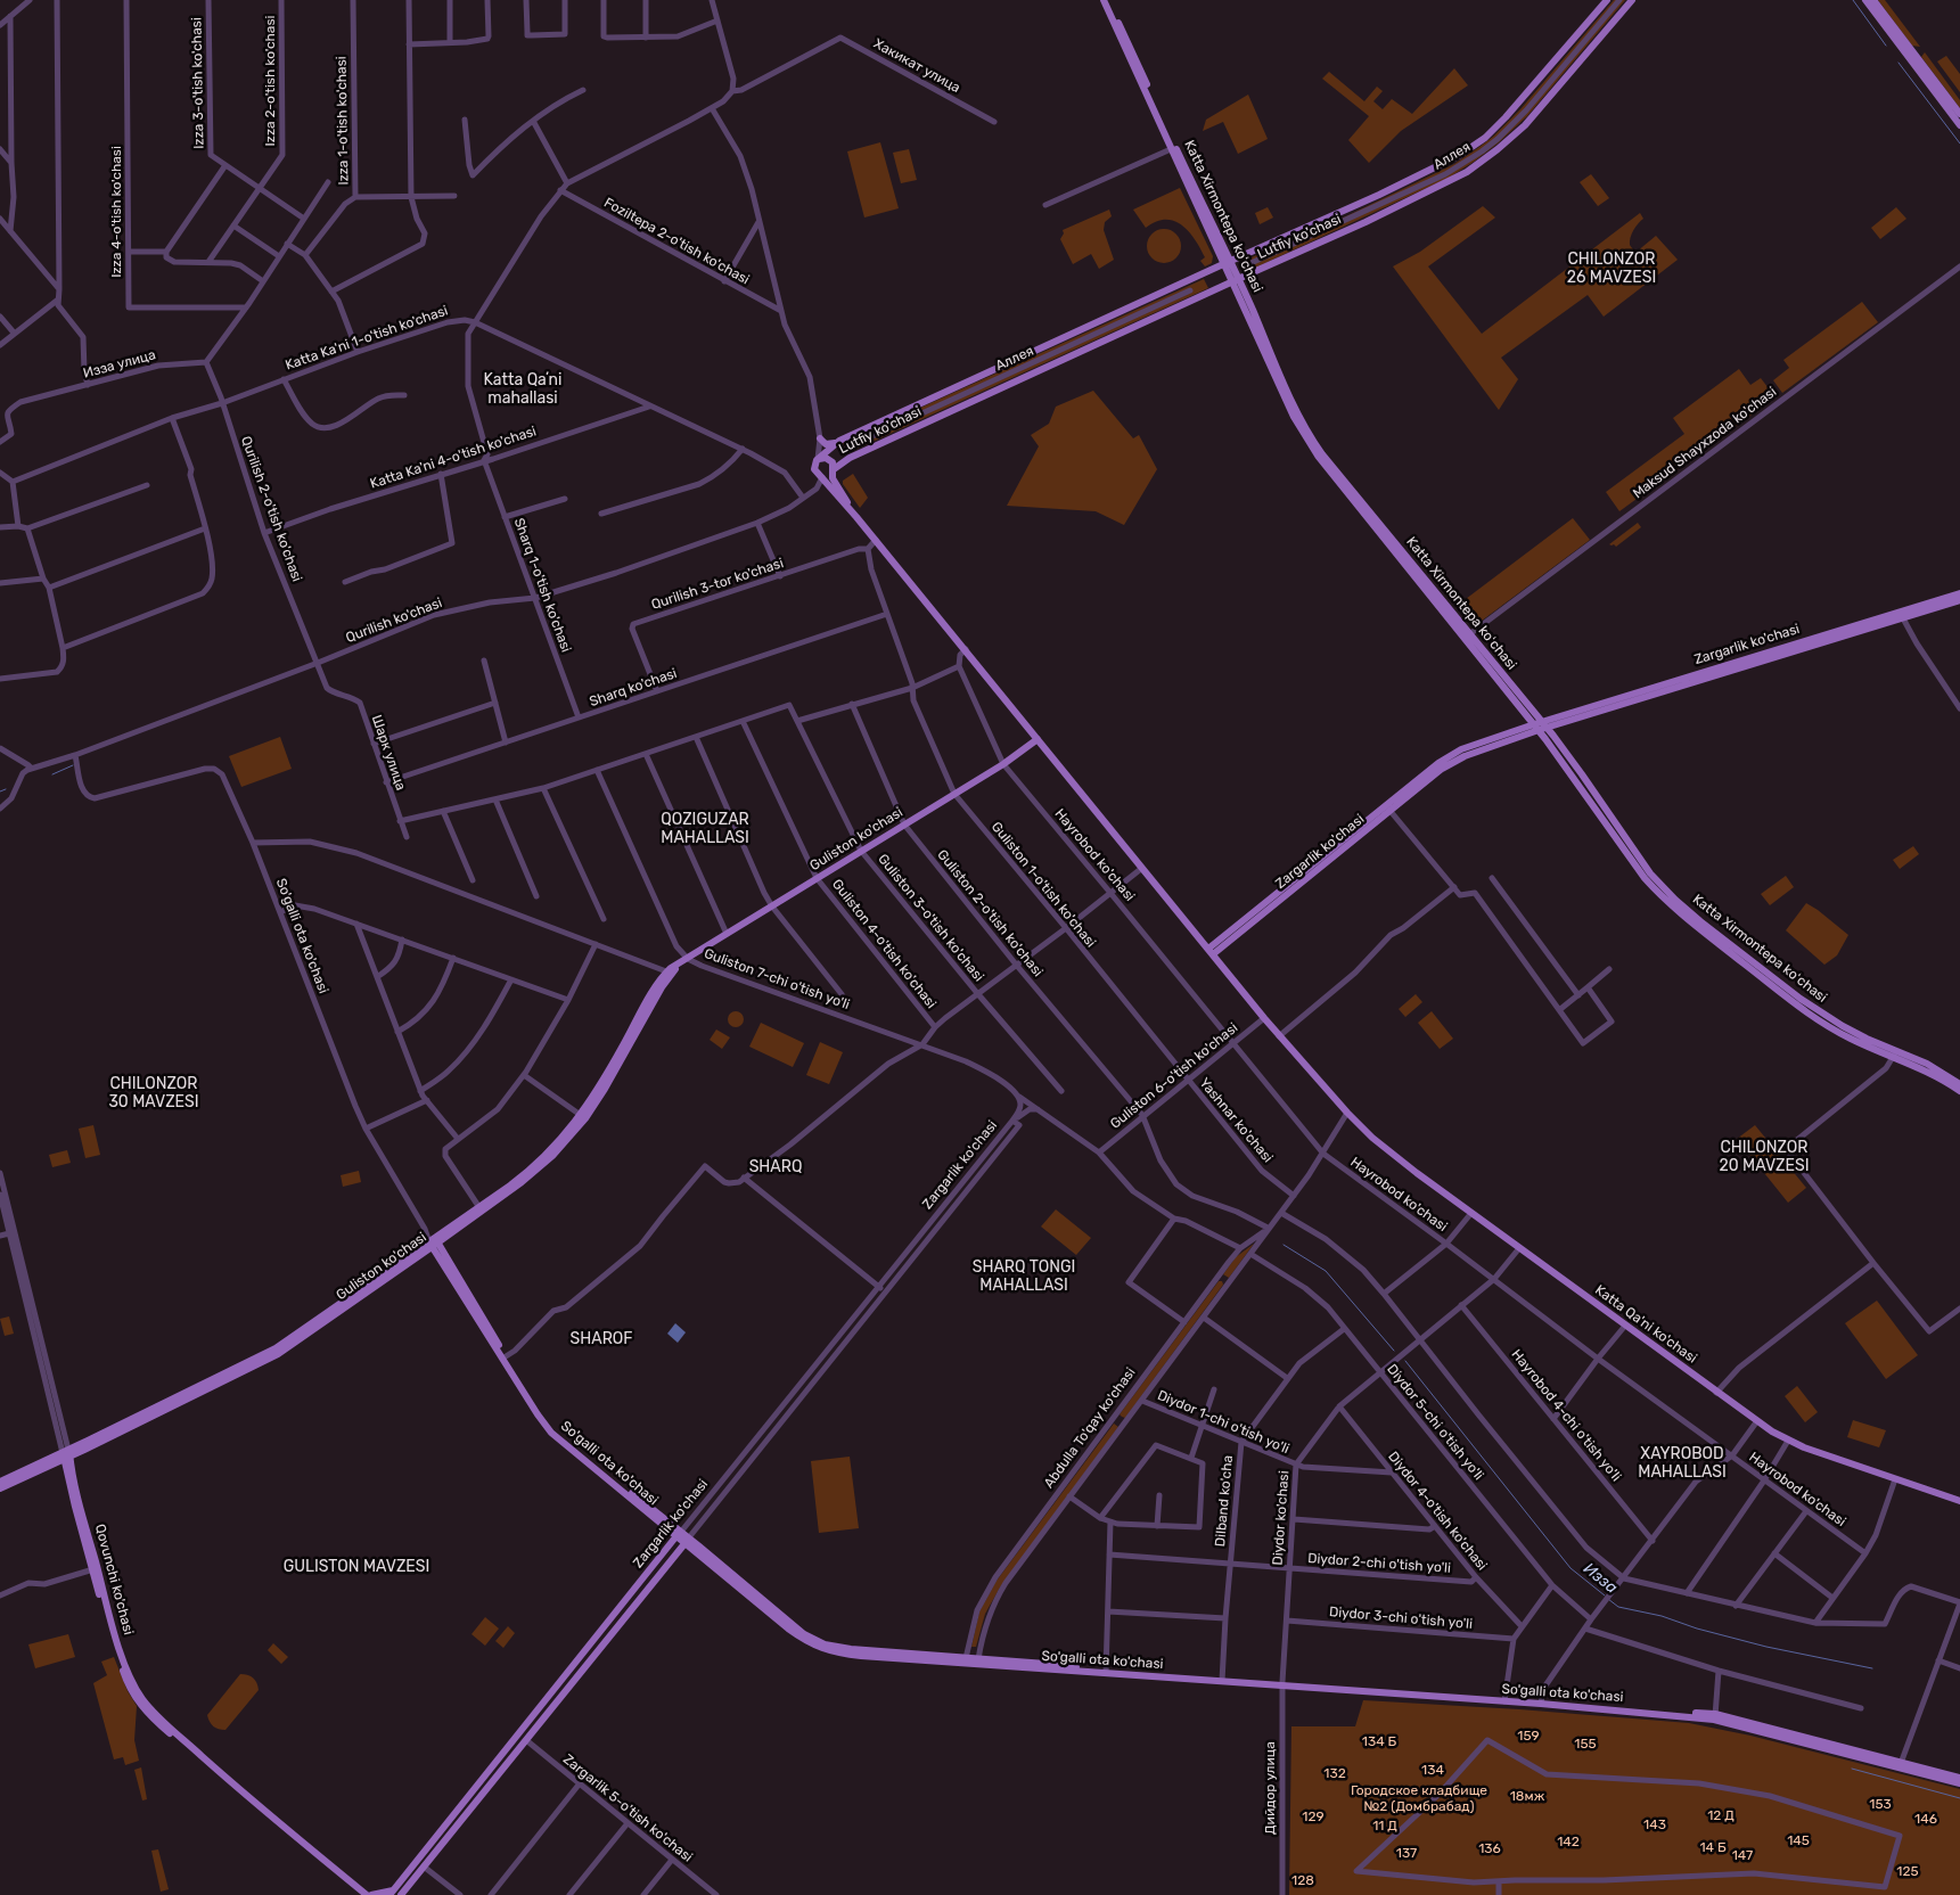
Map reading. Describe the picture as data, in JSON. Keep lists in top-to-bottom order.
{
  "streets": {
    "main road": [
      "Katta Xirmontepa koʻchasi",
      "Lutfiy ko'chasi",
      "Zargarlik ko'chasi",
      "Guliston ko'chasi",
      "So'galli ota ko'chasi",
      "Katta Qa'ni ko'chasi",
      "Qovunchi ko'chasi"
    ],
    "street": [
      "Хакикат улица",
      "Izza 2-o'tish ko'chasi",
      "Izza 3-o'tish ko'chasi",
      "Izza 1-o'tish ko'chasi",
      "Аллея",
      "Izza 4-o'tish ko'chasi",
      "Foziltepa 2-o'tish ko'chasi",
      "Katta Ka'ni 1-o'tish ko'chasi",
      "Изза улица",
      "Maksud Shayxzoda ko'chasi",
      "Katta Ka'ni 4-o'tish ko'chasi",
      "Qurilish 2-o'tish ko'chasi",
      "Qurilish 3-tor ko'chasi",
      "Sharq 1-o'tish ko'chasi",
      "Qurilish ko'chasi",
      "Sharq ko'chasi",
      "Шарк улица",
      "Hayrobod ko'chasi",
      "Guliston 1-o'tish ko'chasi",
      "Guliston 2-o'tish ko'chasi",
      "Guliston 3-o'tish ko'chasi",
      "Guliston 4-o'tish ko'chasi",
      "Guliston 7-chi o'tish yo'li",
      "Guliston 6-o'tish ko'chasi",
      "Yashnar ko'chasi",
      "Hayrobod 4-chi o'tish yo'li",
      "Diydor 1-chi o'tish yo'li",
      "Diydor 5-chi o'tish yo'li",
      "Abdulla To'qay ko'chasi",
      "Dilband ko'cha",
      "Diydor 4-o'tish ko'chasi",
      "Diydor ko'chasi",
      "Diydor 2-chi o'tish yo'li",
      "Diydor 3-chi o'tish yo'li",
      "Дийдор улица",
      "Zargarlik 5-o'tish ko'chasi"
    ]
  },
  "crossings": [
    ["Хакикат улица", "Sharq 1-o'tish ko'chasi"],
    ["Izza 2-o'tish ko'chasi", "Izza 3-o'tish ko'chasi"],
    ["Katta Xirmontepa koʻchasi", "Lutfiy ko'chasi"],
    ["Katta Xirmontepa koʻchasi", "Maksud Shayxzoda ko'chasi"],
    ["Katta Xirmontepa koʻchasi", "Zargarlik ko'chasi"],
    ["Lutfiy ko'chasi", "Qurilish ko'chasi"],
    ["Foziltepa 2-o'tish ko'chasi", "Sharq 1-o'tish ko'chasi"],
    ["Katta Ka'ni 1-o'tish ko'chasi", "Katta Ka'ni 4-o'tish ko'chasi"],
    ["Katta Ka'ni 1-o'tish ko'chasi", "Qurilish 2-o'tish ko'chasi"],
    ["Katta Ka'ni 1-o'tish ko'chasi", "Sharq 1-o'tish ko'chasi"],
    ["Katta Ka'ni 1-o'tish ko'chasi", "Qurilish ko'chasi"],
    ["Изза улица", "Qurilish 2-o'tish ko'chasi"],
    ["Katta Ka'ni 4-o'tish ko'chasi", "Qurilish 2-o'tish ko'chasi"],
    ["Katta Ka'ni 4-o'tish ko'chasi", "Sharq 1-o'tish ko'chasi"],
    ["Qurilish 2-o'tish ko'chasi", "Qurilish ko'chasi"],
    ["Qurilish 2-o'tish ko'chasi", "Шарк улица"],
    ["Qurilish 3-tor ko'chasi", "Sharq ko'chasi"],
    ["Qurilish 3-tor ko'chasi", "Guliston 1-o'tish ko'chasi"],
    ["Sharq 1-o'tish ko'chasi", "Qurilish ko'chasi"],
    ["Sharq 1-o'tish ko'chasi", "Sharq ko'chasi"],
    ["Qurilish ko'chasi", "Шарк улица"],
    ["Qurilish ko'chasi", "So'galli ota ko'chasi"],
    ["Zargarlik ko'chasi", "So'galli ota ko'chasi"],
    ["Zargarlik ko'chasi", "Katta Qa'ni ko'chasi"],
    ["Zargarlik ko'chasi", "Zargarlik 5-o'tish ko'chasi"],
    ["Sharq ko'chasi", "Шарк улица"],
    ["Sharq ko'chasi", "Guliston 1-o'tish ko'chasi"],
    ["Guliston ko'chasi", "Hayrobod ko'chasi"],
    ["Guliston ko'chasi", "Guliston 1-o'tish ko'chasi"],
    ["Guliston ko'chasi", "Guliston 2-o'tish ko'chasi"],
    ["Guliston ko'chasi", "Guliston 3-o'tish ko'chasi"],
    ["Guliston ko'chasi", "So'galli ota ko'chasi"],
    ["Guliston ko'chasi", "Guliston 4-o'tish ko'chasi"],
    ["Guliston ko'chasi", "Guliston 7-chi o'tish yo'li"],
    ["Guliston ko'chasi", "Katta Qa'ni ko'chasi"],
    ["Guliston ko'chasi", "Qovunchi ko'chasi"],
    ["Hayrobod ko'chasi", "Guliston 3-o'tish ko'chasi"],
    ["Hayrobod ko'chasi", "Guliston 6-o'tish ko'chasi"],
    ["Hayrobod ko'chasi", "Abdulla To'qay ko'chasi"],
    ["Hayrobod ko'chasi", "Diydor ko'chasi"],
    ["Guliston 1-o'tish ko'chasi", "Guliston 3-o'tish ko'chasi"],
    ["Guliston 1-o'tish ko'chasi", "Guliston 6-o'tish ko'chasi"],
    ["Guliston 1-o'tish ko'chasi", "Yashnar ko'chasi"],
    ["Guliston 2-o'tish ko'chasi", "Guliston 3-o'tish ko'chasi"],
    ["Guliston 2-o'tish ko'chasi", "Guliston 6-o'tish ko'chasi"],
    ["Guliston 2-o'tish ko'chasi", "Abdulla To'qay ko'chasi"],
    ["Guliston 3-o'tish ko'chasi", "Guliston 4-o'tish ko'chasi"],
    ["Guliston 3-o'tish ko'chasi", "Guliston 7-chi o'tish yo'li"],
    ["Guliston 3-o'tish ko'chasi", "Katta Qa'ni ko'chasi"],
    ["So'galli ota ko'chasi", "Abdulla To'qay ko'chasi"],
    ["So'galli ota ko'chasi", "Dilband ko'cha"],
    ["So'galli ota ko'chasi", "Diydor ko'chasi"],
    ["So'galli ota ko'chasi", "Дийдор улица"],
    ["Guliston 7-chi o'tish yo'li", "Guliston 6-o'tish ko'chasi"],
    ["Guliston 7-chi o'tish yo'li", "Abdulla To'qay ko'chasi"],
    ["Guliston 6-o'tish ko'chasi", "Yashnar ko'chasi"],
    ["Guliston 6-o'tish ko'chasi", "Katta Qa'ni ko'chasi"],
    ["Yashnar ko'chasi", "Abdulla To'qay ko'chasi"],
    ["Katta Qa'ni ko'chasi", "Abdulla To'qay ko'chasi"],
    ["Katta Qa'ni ko'chasi", "Diydor ko'chasi"],
    ["Hayrobod 4-chi o'tish yo'li", "Diydor ko'chasi"],
    ["Diydor 1-chi o'tish yo'li", "Abdulla To'qay ko'chasi"],
    ["Diydor 1-chi o'tish yo'li", "Dilband ko'cha"],
    ["Diydor 1-chi o'tish yo'li", "Diydor 4-o'tish ko'chasi"],
    ["Diydor 1-chi o'tish yo'li", "Diydor ko'chasi"],
    ["Diydor 5-chi o'tish yo'li", "Abdulla To'qay ko'chasi"],
    ["Diydor 5-chi o'tish yo'li", "Dilband ko'cha"],
    ["Diydor 5-chi o'tish yo'li", "Diydor ko'chasi"],
    ["Dilband ko'cha", "Diydor 2-chi o'tish yo'li"],
    ["Diydor 4-o'tish ko'chasi", "Diydor ko'chasi"],
    ["Diydor 4-o'tish ko'chasi", "Diydor 2-chi o'tish yo'li"],
    ["Diydor ko'chasi", "Diydor 2-chi o'tish yo'li"],
    ["Diydor ko'chasi", "Diydor 3-chi o'tish yo'li"],
    ["Diydor ko'chasi", "Дийдор улица"]
  ],
  "districts": [
    "CHILONZOR 26 MAVZESI",
    "Katta Qaʼni mahallasi",
    "QOZIGUZAR MAHALLASI",
    "CHILONZOR 30 MAVZESI",
    "CHILONZOR 20 MAVZESI",
    "SHARQ",
    "SHARQ TONGI MAHALLASI",
    "SHAROF",
    "XAYROBOD MAHALLASI",
    "GULISTON MAVZESI"
  ],
  "water": ["Изза"],
  "parks": [
    "159",
    "134 Б",
    "155",
    "134",
    "132",
    "Городское кладбище №2 (Домбрабад)",
    "18мж",
    "153",
    "12 Д",
    "129",
    "146",
    "143",
    "11 Д",
    "145",
    "142",
    "14 Б",
    "136",
    "137",
    "147",
    "125",
    "128"
  ]
}
